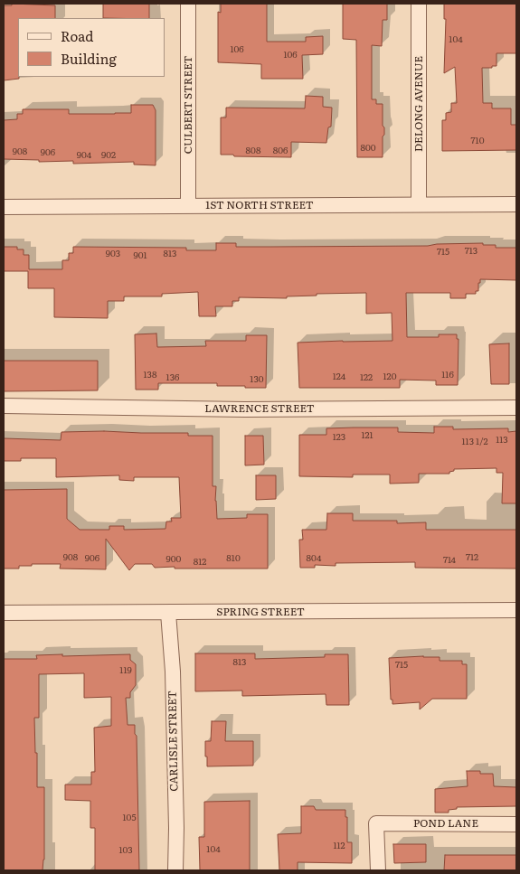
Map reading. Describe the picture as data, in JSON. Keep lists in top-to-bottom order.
{
  "streets": {
    "street": [
      "DELONG AVENUE",
      "CULBERT STREET",
      "1ST NORTH STREET",
      "LAWRENCE STREET",
      "SPRING STREET",
      "CARLISLE STREET",
      "POND LANE"
    ]
  },
  "crossings": [
    ["DELONG AVENUE", "1ST NORTH STREET"],
    ["CULBERT STREET", "1ST NORTH STREET"],
    ["SPRING STREET", "CARLISLE STREET"]
  ],
  "house_numbers": [
    "104",
    "106",
    "106",
    "710",
    "800",
    "808",
    "806",
    "908",
    "906",
    "904",
    "902",
    "713",
    "715",
    "903",
    "813",
    "901",
    "138",
    "116",
    "124",
    "120",
    "136",
    "122",
    "130",
    "121",
    "123",
    "113",
    "113 1/2",
    "908",
    "712",
    "906",
    "810",
    "804",
    "900",
    "714",
    "812",
    "813",
    "715",
    "119",
    "105",
    "112",
    "104",
    "103"
  ],
  "legend": ["Road", "Building"]
}
